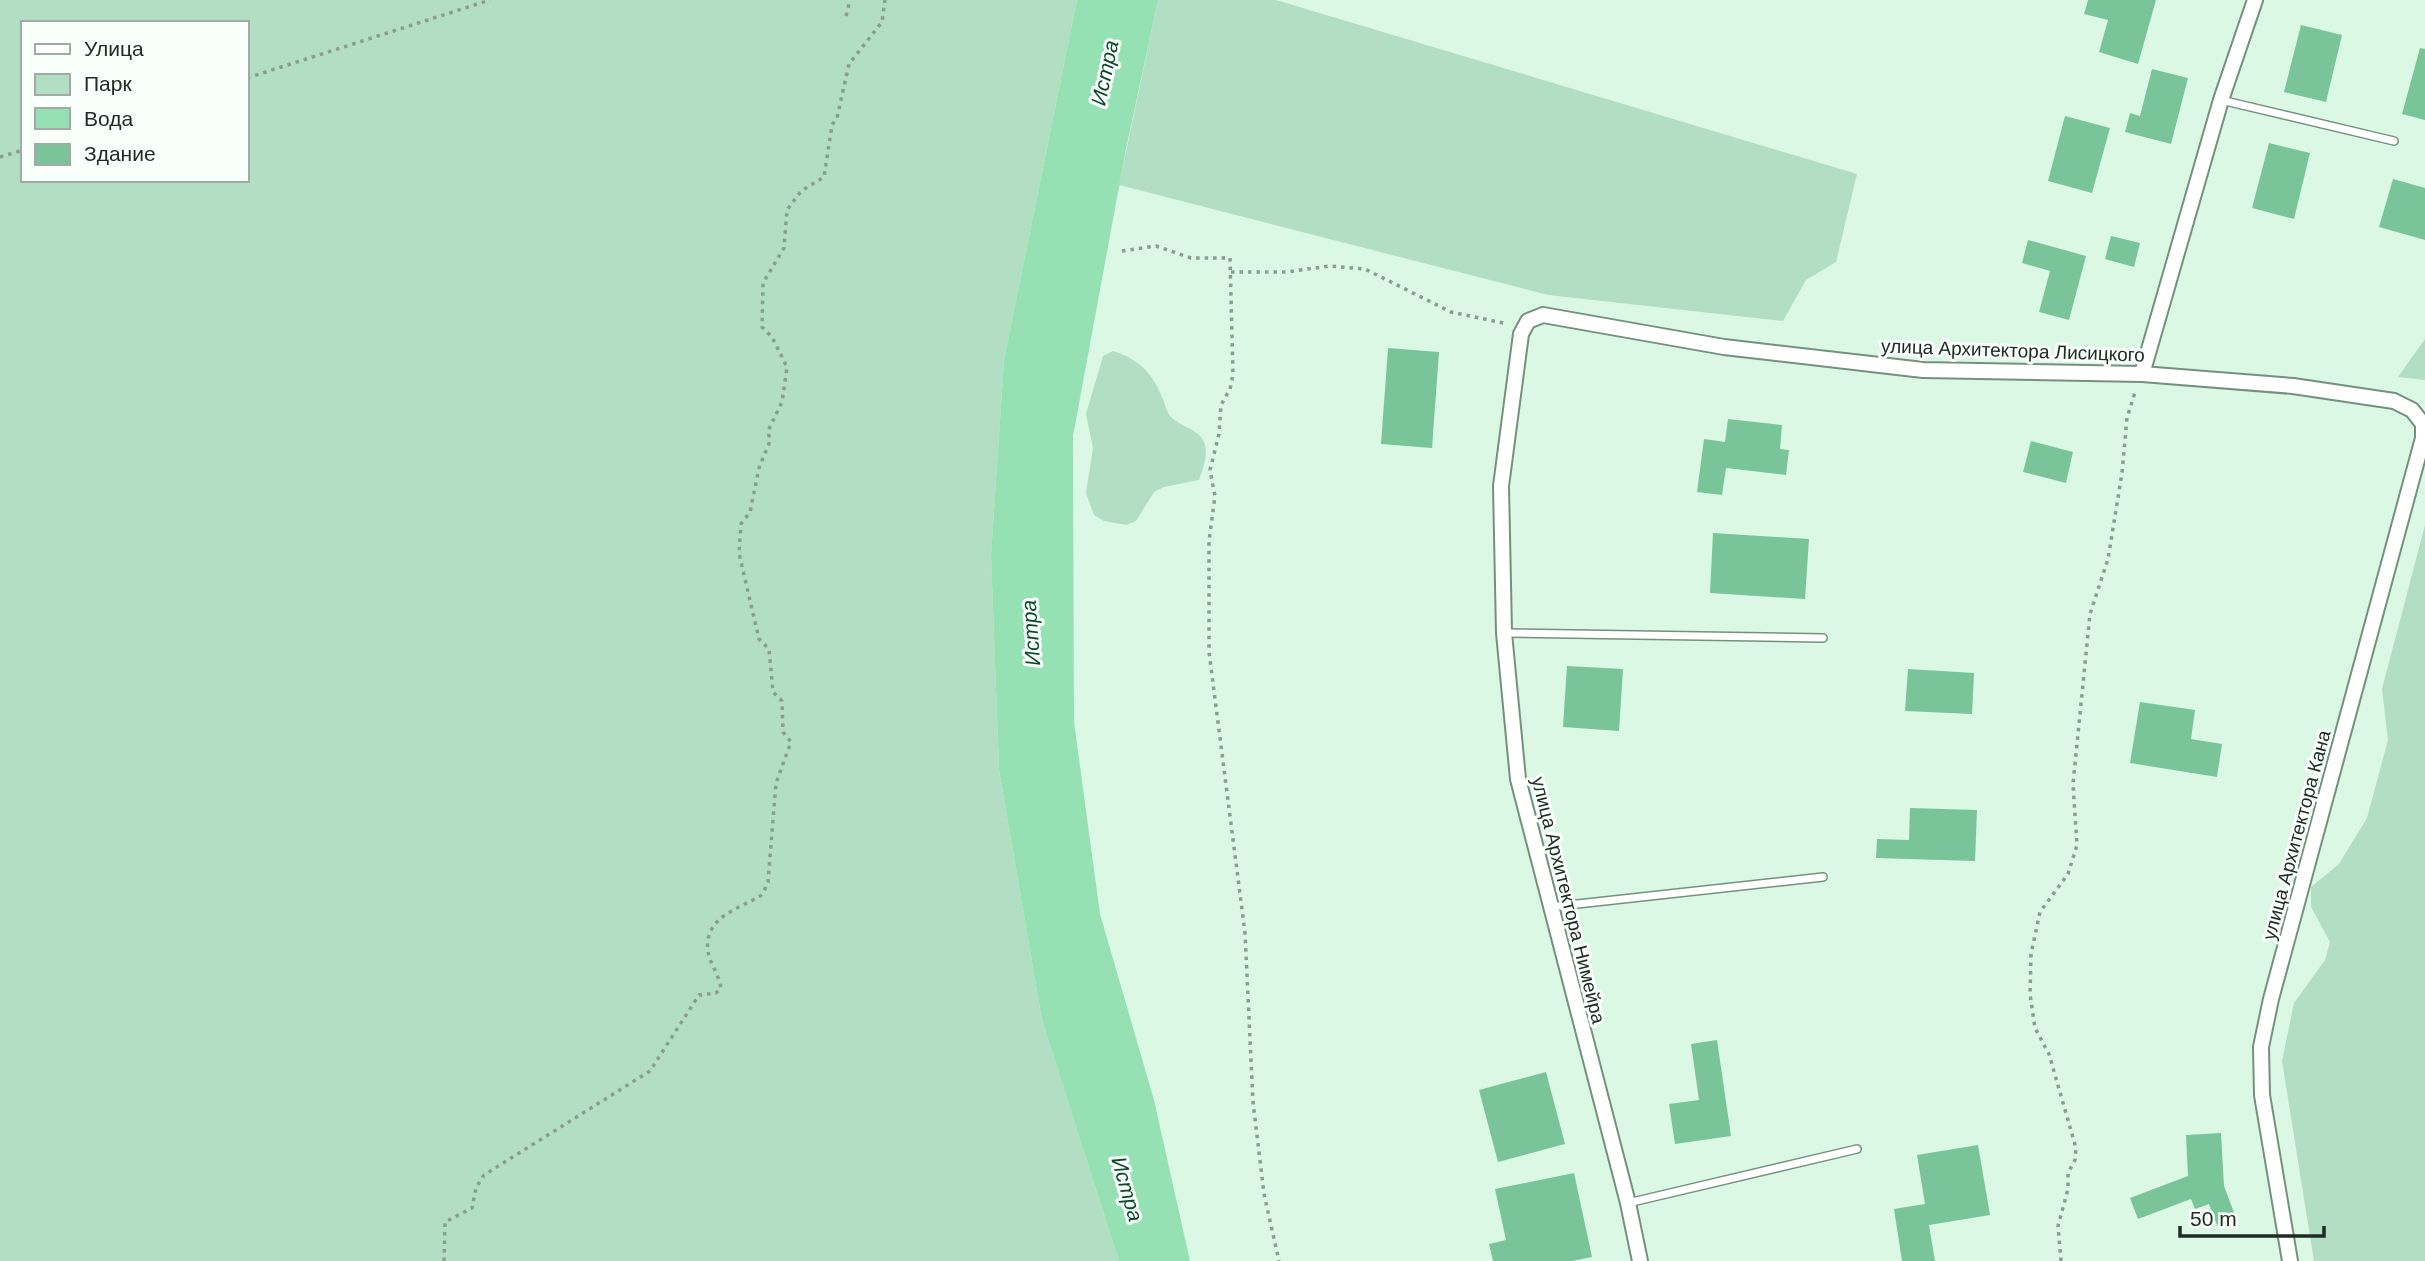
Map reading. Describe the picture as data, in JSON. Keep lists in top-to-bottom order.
{
  "streets": {
    "street": ["улица Архитектора Лисицкого", "улица Архитектора Кана", "улица Архитектора Нимейра"]
  },
  "crossings": [
    ["улица Архитектора Лисицкого", "улица Архитектора Кана"],
    ["улица Архитектора Лисицкого", "улица Архитектора Нимейра"]
  ],
  "water": ["Истра"],
  "legend": [
    "Улица",
    "Парк",
    "Вода",
    "Здание"
  ],
  "scale_bar": "50 m"
}
